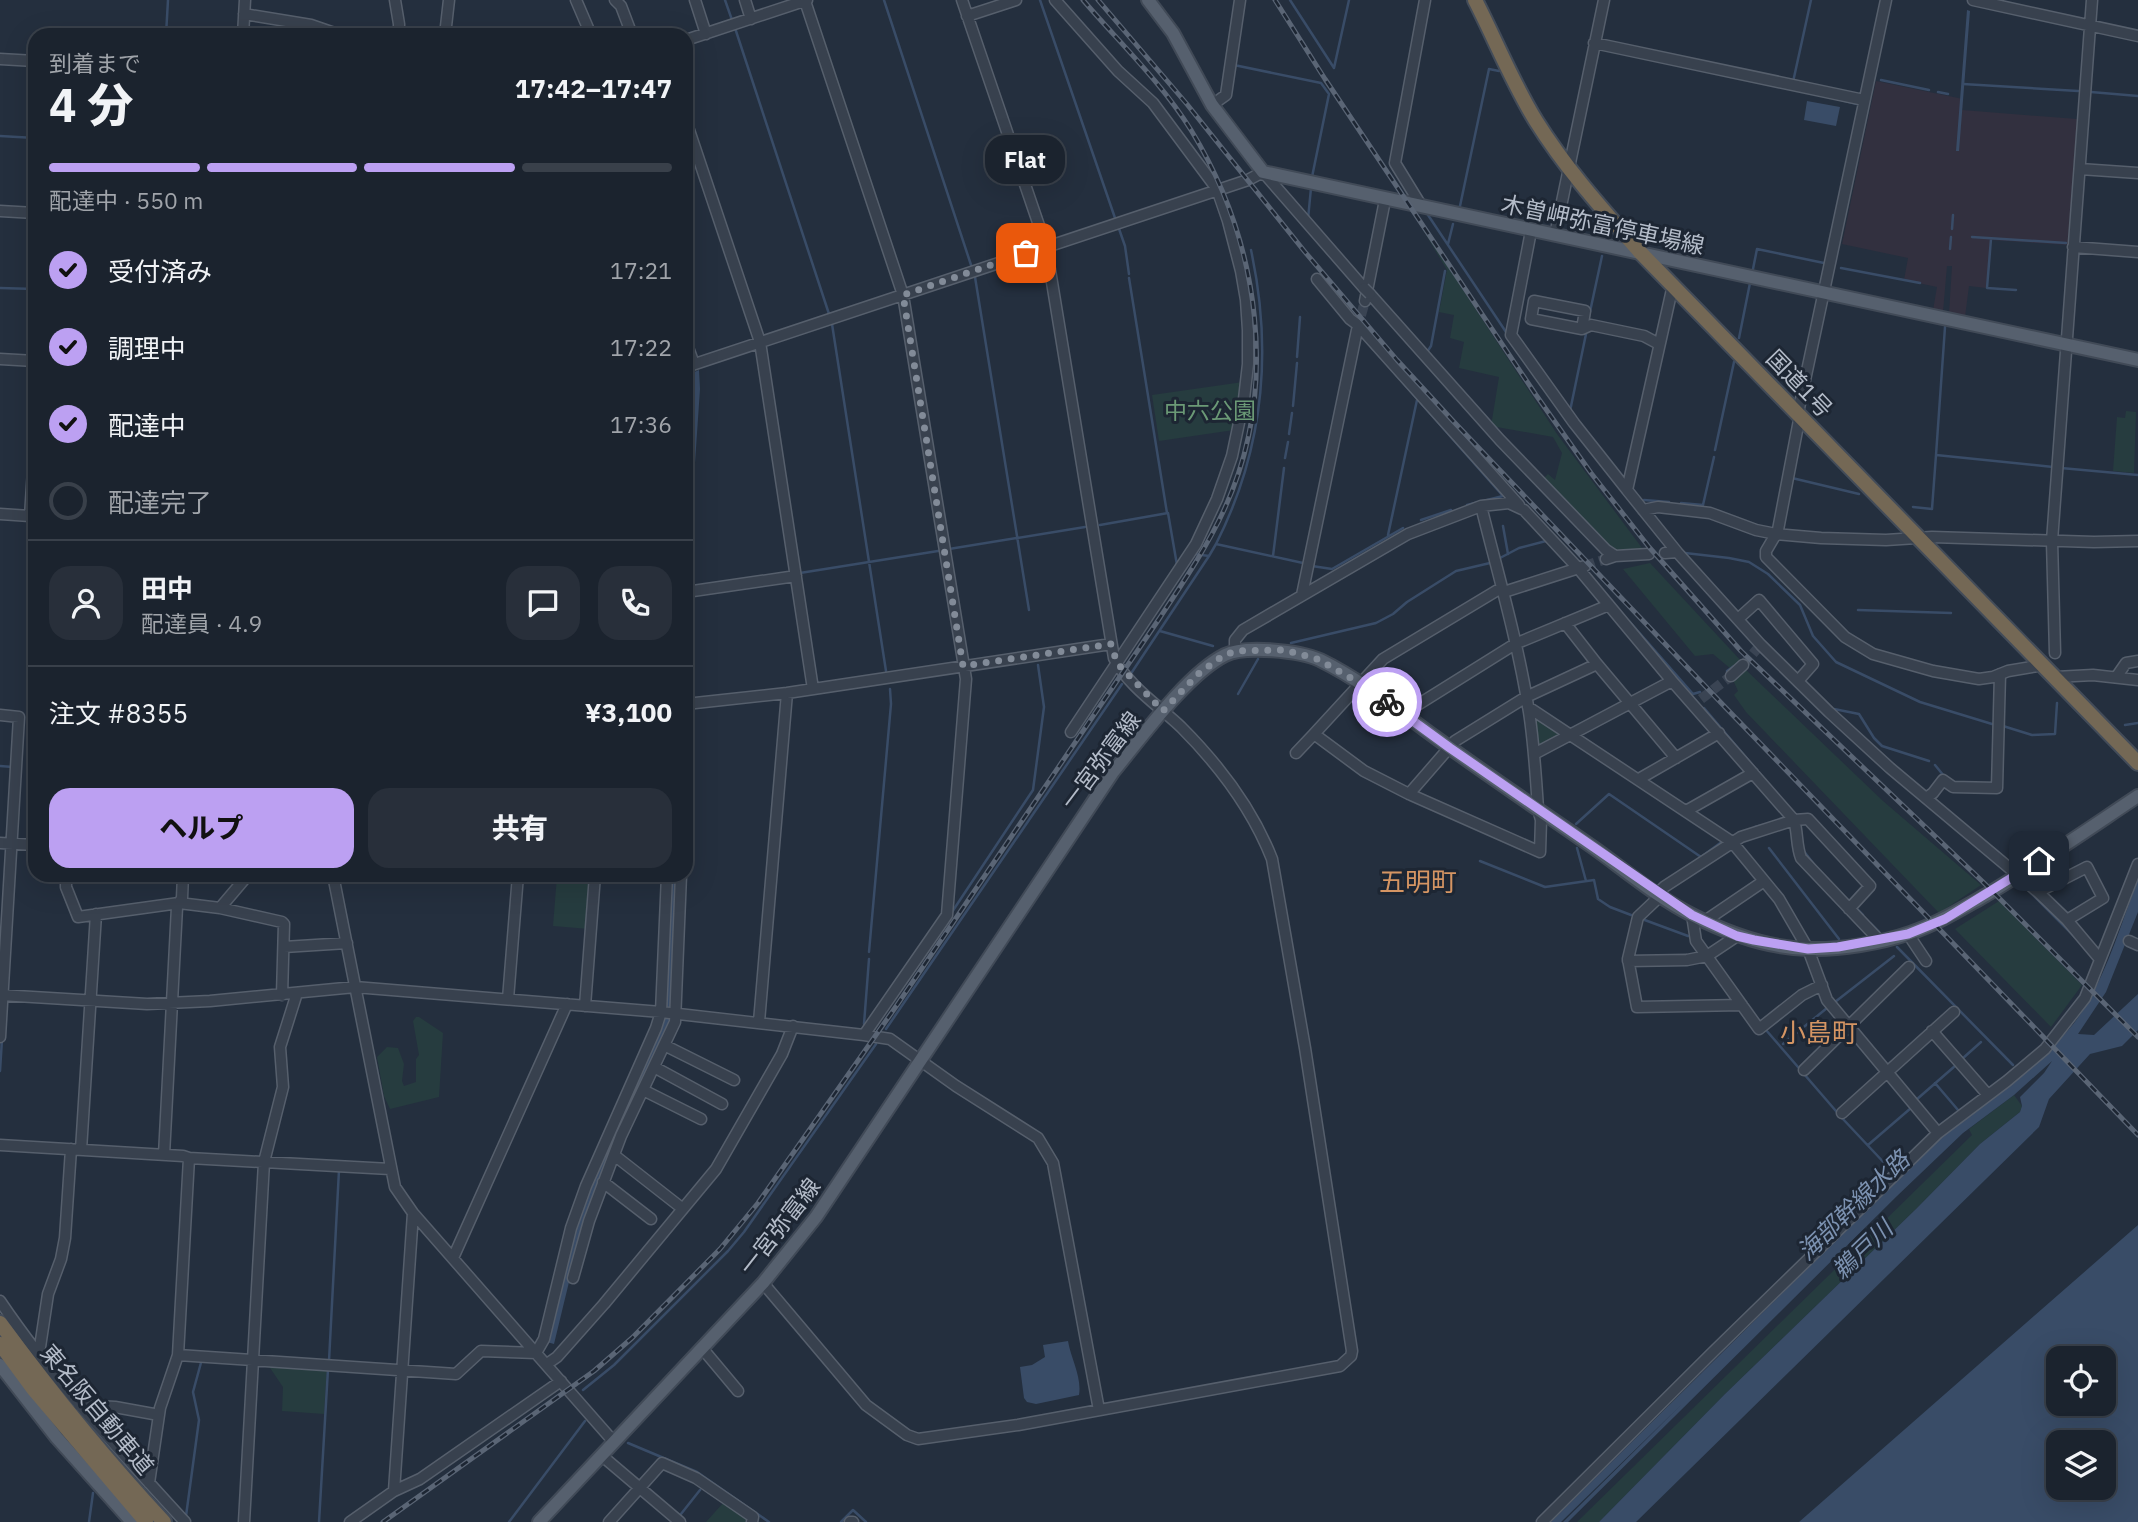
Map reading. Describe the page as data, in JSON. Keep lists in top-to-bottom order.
{
  "streets": {
    "highway": ["国道1号", "東名阪自動車道"],
    "main road": ["木曽岬弥富停車場線", "一宮弥富線"]
  },
  "crossings": [
    ["木曽岬弥富停車場線", "国道1号"]
  ],
  "districts": ["五明町", "小島町"],
  "water": ["海部幹線水路", "鵜戸川"],
  "parks": ["中六公園"],
  "places": ["Flat"],
  "page": {
    "heading": ["4 分", "到着まで", "17:42–17:47"],
    "panel": [
      "田中",
      "配達員 · 4.9",
      "注文 #8355",
      "¥3,100"
    ],
    "bubble": "Flat",
    "bar": "配達中 · 550 m",
    "list": [
      ["受付済み", "17:21"],
      ["調理中", "17:22"],
      ["配達中", "17:36"],
      "配達完了"
    ],
    "buttons": ["ヘルプ", "共有"]
  }
}
